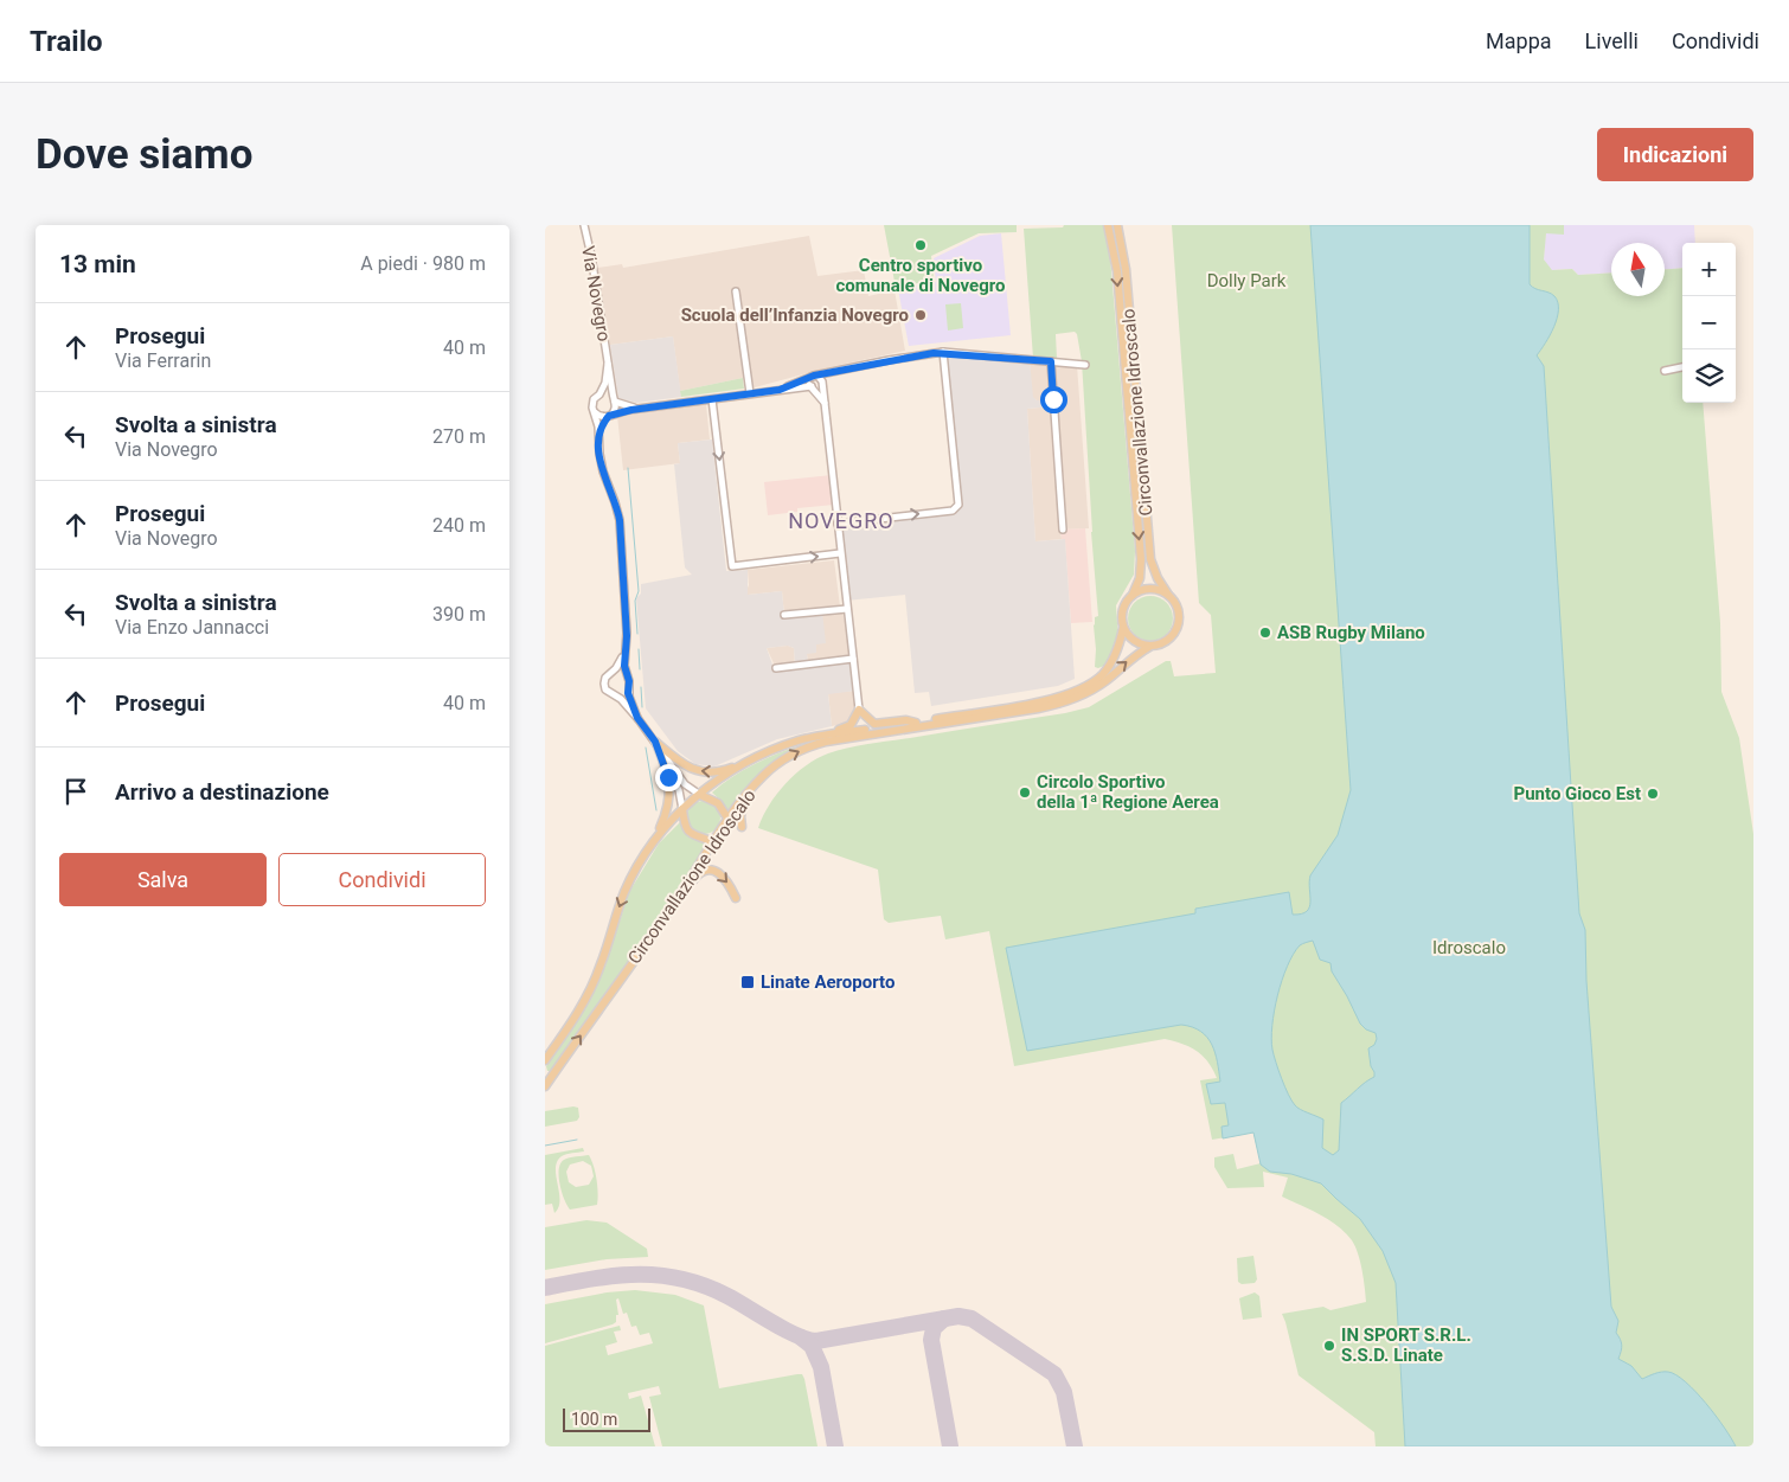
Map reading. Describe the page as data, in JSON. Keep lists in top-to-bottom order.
{
  "streets": {
    "main road": ["Circonvallazione Idroscalo"],
    "street": ["Via Novegro"]
  },
  "districts": ["NOVEGRO"],
  "parks": ["Dolly Park", "Idroscalo"],
  "places": {
    "other": [
      "Centro sportivo comunale di Novegro",
      "Scuola dell’Infanzia Novegro",
      "ASB Rugby Milano",
      "Circolo Sportivo della 1ª Regione Aerea",
      "Punto Gioco Est",
      "IN SPORT S.R.L. S.S.D. Linate"
    ],
    "transit": ["Linate Aeroporto"]
  },
  "scale_bar": "100 m",
  "north": "top",
  "page": {
    "header": "Trailo",
    "nav": ["Mappa", "Livelli", "Condividi"],
    "buttons": [
      "Indicazioni",
      ["Salva", "Condividi"]
    ],
    "title": "Dove siamo",
    "heading": ["13 min", "A piedi · 980 m"],
    "map_buttons": ["+", "−"],
    "list": [
      ["Prosegui", "Via Ferrarin", "40 m"],
      ["Svolta a sinistra", "Via Novegro", "270 m"],
      ["Prosegui", "Via Novegro", "240 m"],
      ["Svolta a sinistra", "Via Enzo Jannacci", "390 m"],
      ["Prosegui", "40 m"],
      "Arrivo a destinazione"
    ],
    "scale": "100 m"
  }
}
